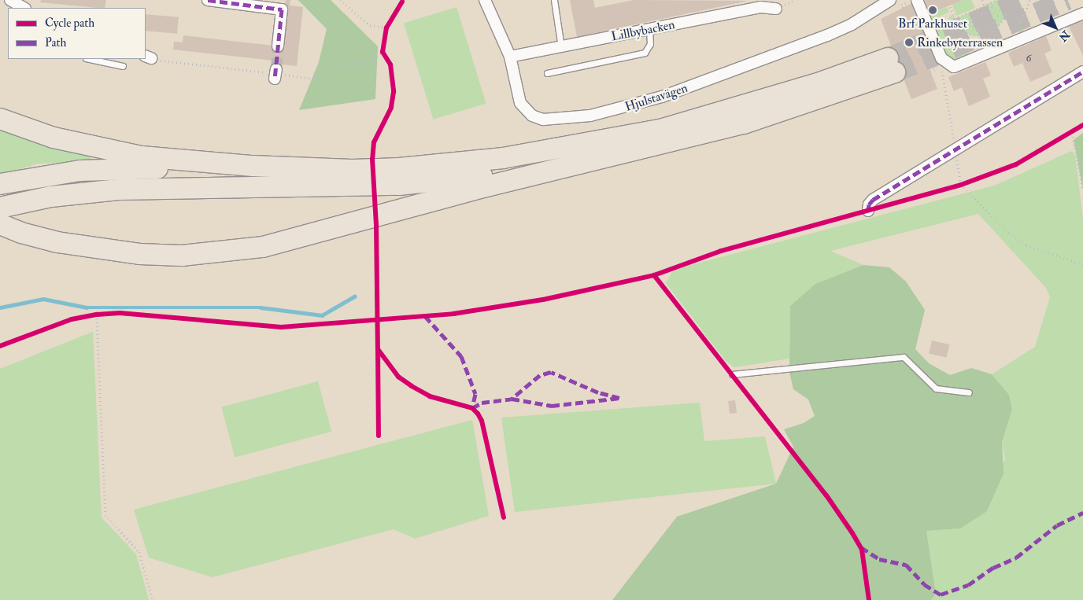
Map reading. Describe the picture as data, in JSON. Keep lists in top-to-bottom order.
{
  "streets": {
    "street": ["Lillbybacken", "Hjulstavägen"]
  },
  "crossings": [
    ["Lillbybacken", "Hjulstavägen"]
  ],
  "places": ["Brf Parkhuset", "Rinkebyterrassen"],
  "house_numbers": ["6"],
  "legend": ["Cycle path", "Path"],
  "north": "bottom right"
}
